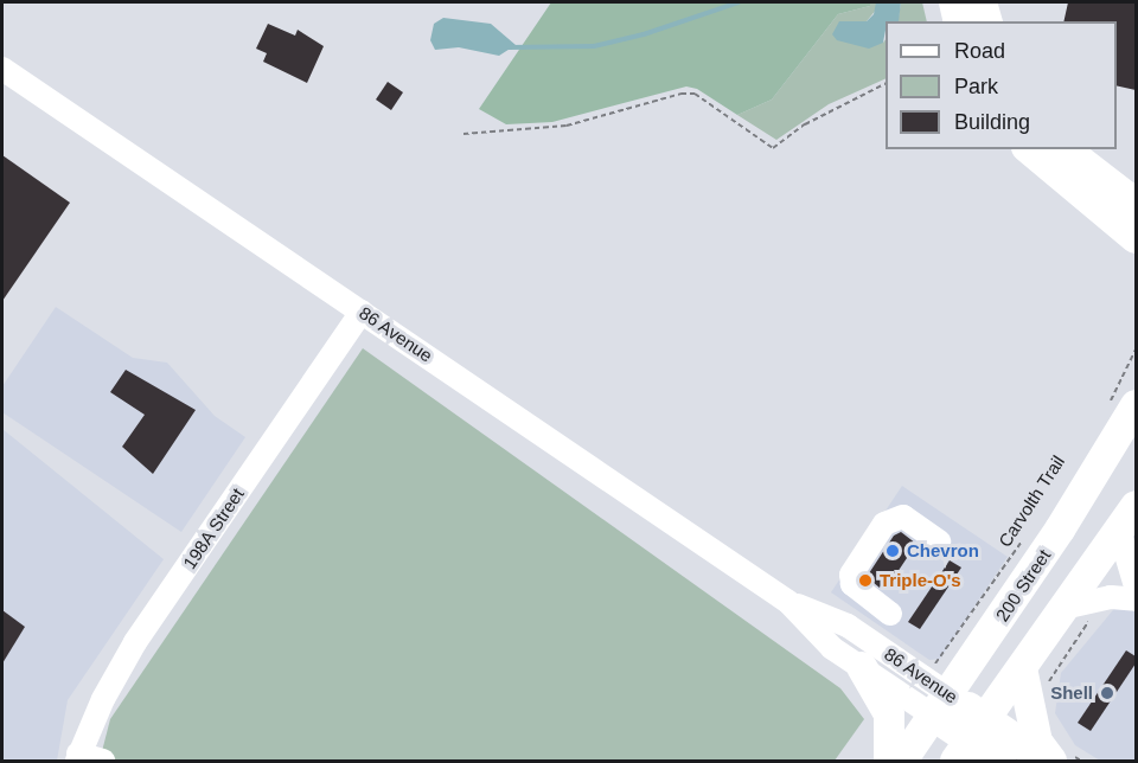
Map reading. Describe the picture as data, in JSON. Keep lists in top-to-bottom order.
{
  "streets": {
    "main road": ["86 Avenue", "200 Street"],
    "street": ["198A Street"],
    "path": ["Carvolth Trail"]
  },
  "crossings": [
    ["86 Avenue", "198A Street"],
    ["86 Avenue", "200 Street"]
  ],
  "places": ["Chevron", "Triple-O's", "Shell"],
  "legend": ["Road", "Park", "Building"]
}
